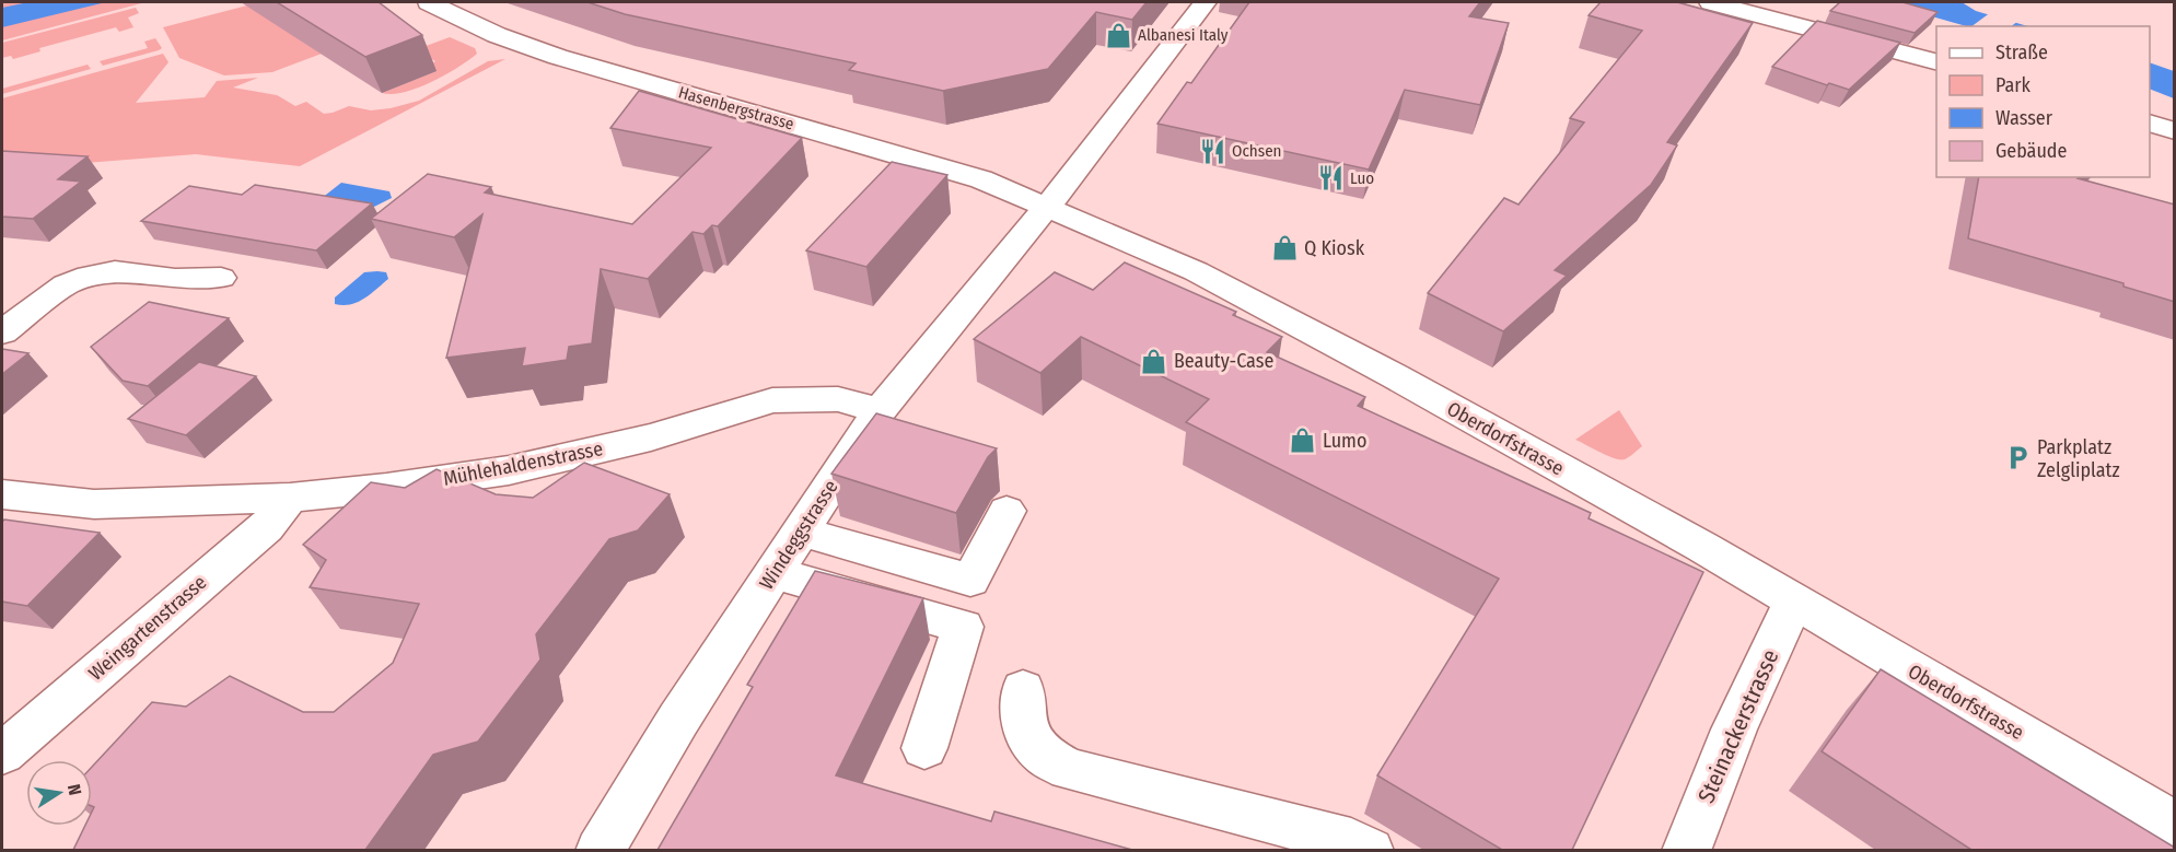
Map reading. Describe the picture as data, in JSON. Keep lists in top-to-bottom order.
{
  "streets": {
    "street": [
      "Hasenbergstrasse",
      "Oberdorfstrasse",
      "Mühlehaldenstrasse",
      "Windeggstrasse",
      "Weingartenstrasse",
      "Steinackerstrasse"
    ]
  },
  "crossings": [
    ["Hasenbergstrasse", "Oberdorfstrasse"],
    ["Hasenbergstrasse", "Windeggstrasse"],
    ["Oberdorfstrasse", "Windeggstrasse"],
    ["Oberdorfstrasse", "Steinackerstrasse"],
    ["Mühlehaldenstrasse", "Windeggstrasse"],
    ["Mühlehaldenstrasse", "Weingartenstrasse"]
  ],
  "places": {
    "shop": [
      "Albanesi Italy",
      "Q Kiosk",
      "Beauty-Case",
      "Lumo"
    ],
    "restaurant": ["Ochsen", "Luo"],
    "parking": ["Parkplatz Zelgliplatz"]
  },
  "legend": [
    "Straße",
    "Park",
    "Wasser",
    "Gebäude"
  ],
  "north": "right"
}
